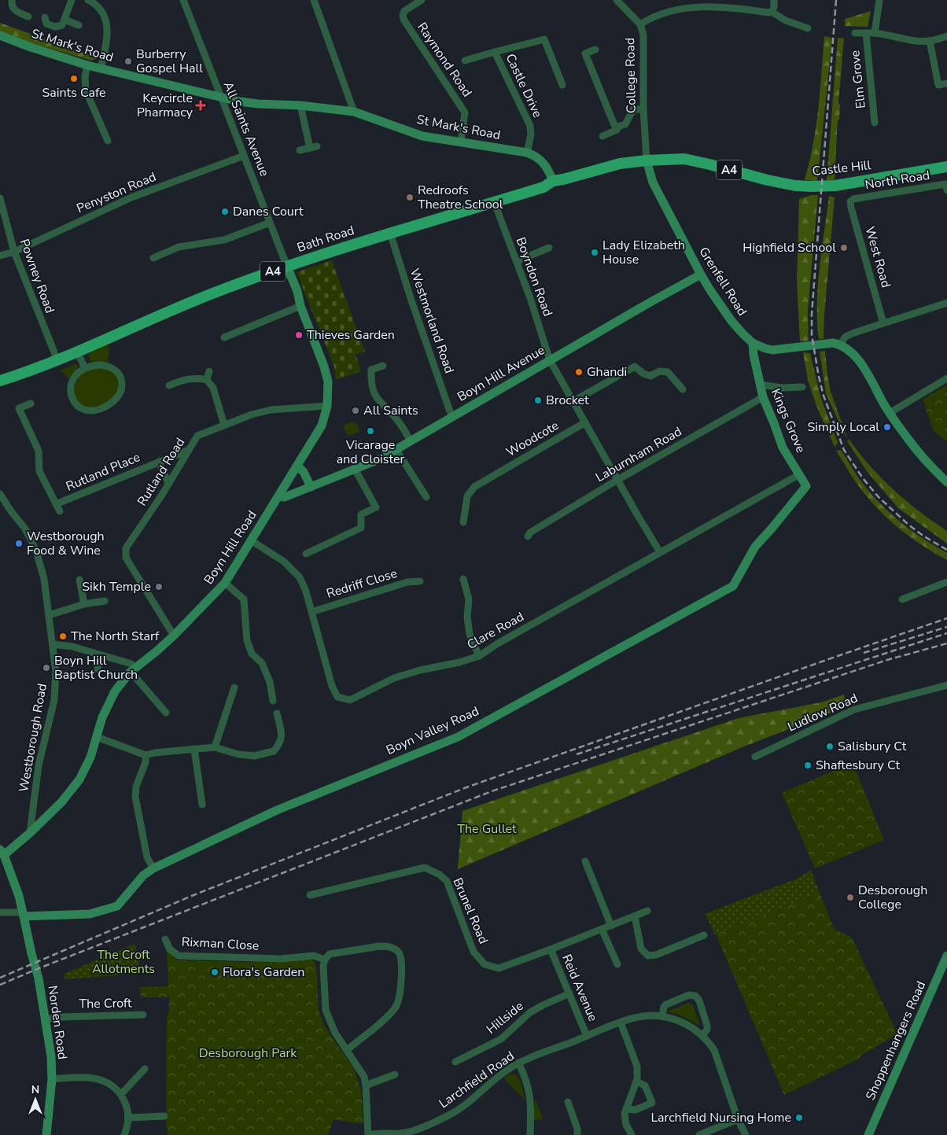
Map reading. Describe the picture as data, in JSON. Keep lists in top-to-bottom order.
{
  "streets": {
    "main road": ["Castle Hill", "A4", "Bath Road"],
    "street": [
      "St Mark's Road",
      "Raymond Road",
      "College Road",
      "Elm Grove",
      "Castle Drive",
      "All Saints Avenue",
      "North Road",
      "Penyston Road",
      "West Road",
      "Powney Road",
      "Boyndon Road",
      "Grenfell Road",
      "Westmorland Road",
      "Boyn Hill Avenue",
      "Kings Grove",
      "Woodcote",
      "Laburnham Road",
      "Rutland Place",
      "Rutland Road",
      "Boyn Hill Road",
      "Redriff Close",
      "Clare Road",
      "Ludlow Road",
      "Boyn Valley Road",
      "Westborough Road",
      "Brunel Road",
      "Rixman Close",
      "Reid Avenue",
      "The Croft",
      "Hillside",
      "Norden Road",
      "Shoppenhangers Road",
      "Larchfield Road"
    ]
  },
  "crossings": [
    ["St Mark's Road", "Raymond Road"],
    ["St Mark's Road", "Castle Drive"],
    ["St Mark's Road", "All Saints Avenue"],
    ["St Mark's Road", "Bath Road"],
    ["College Road", "Castle Hill"],
    ["College Road", "Bath Road"],
    ["College Road", "Grenfell Road"],
    ["All Saints Avenue", "Penyston Road"],
    ["All Saints Avenue", "Bath Road"],
    ["All Saints Avenue", "Boyn Hill Road"],
    ["Castle Hill", "Bath Road"],
    ["Castle Hill", "Grenfell Road"],
    ["North Road", "West Road"],
    ["Penyston Road", "Powney Road"],
    ["Bath Road", "Powney Road"],
    ["Bath Road", "Boyndon Road"],
    ["Bath Road", "Grenfell Road"],
    ["Bath Road", "Westmorland Road"],
    ["Bath Road", "Boyn Hill Road"],
    ["Boyndon Road", "Boyn Hill Avenue"],
    ["Boyndon Road", "Woodcote"],
    ["Boyndon Road", "Laburnham Road"],
    ["Boyndon Road", "Clare Road"],
    ["Grenfell Road", "Boyn Hill Avenue"],
    ["Grenfell Road", "Kings Grove"],
    ["Westmorland Road", "Boyn Hill Avenue"],
    ["Boyn Hill Avenue", "Boyn Hill Road"],
    ["Kings Grove", "Laburnham Road"],
    ["Kings Grove", "Clare Road"],
    ["Kings Grove", "Boyn Valley Road"],
    ["Rutland Place", "Rutland Road"],
    ["Rutland Road", "Boyn Hill Road"],
    ["Boyn Hill Road", "Clare Road"],
    ["Boyn Hill Road", "Westborough Road"],
    ["Boyn Hill Road", "Norden Road"],
    ["Redriff Close", "Clare Road"],
    ["Boyn Valley Road", "Norden Road"],
    ["Brunel Road", "Reid Avenue"],
    ["Reid Avenue", "Hillside"],
    ["Reid Avenue", "Larchfield Road"],
    ["The Croft", "Norden Road"]
  ],
  "parks": ["The Gullet", "The Croft Allotments", "Desborough Park"],
  "places": {
    "other": [
      "Burberry Gospel Hall",
      "Saints Cafe",
      "Redroofs Theatre School",
      "Danes Court",
      "Highfield School",
      "Lady Elizabeth House",
      "Thieves Garden",
      "Ghandi",
      "Brocket",
      "All Saints",
      "Simply Local",
      "Vicarage and Cloister",
      "Westborough Food & Wine",
      "Sikh Temple",
      "The North Starf",
      "Boyn Hill Baptist Church",
      "Salisbury Ct",
      "Shaftesbury Ct",
      "Desborough College",
      "Flora's Garden",
      "Larchfield Nursing Home"
    ],
    "health": ["Keycircle Pharmacy"]
  },
  "north": "top"
}
